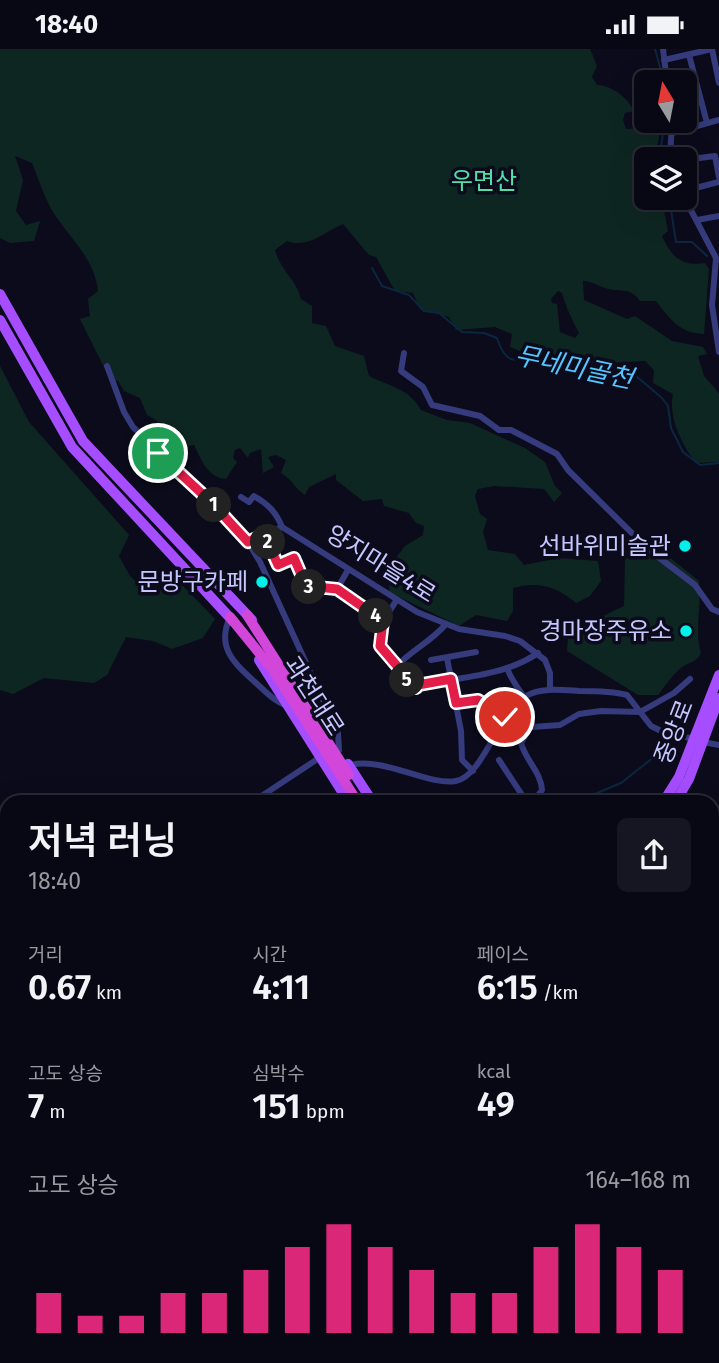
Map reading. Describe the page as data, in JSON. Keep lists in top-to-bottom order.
{
  "streets": {
    "highway": ["과천대로"],
    "main road": ["중앙로"],
    "street": ["양지마을4로"]
  },
  "water": ["무네미골천"],
  "parks": ["우면산"],
  "places": ["선바위미술관", "문방구카페", "경마장주유소"],
  "north": "top",
  "page": {
    "status": "18:40",
    "pins": [
      "1",
      "2",
      "3",
      "4",
      "5"
    ],
    "heading": ["저녁 러닝", "18:40"],
    "stats": [
      ["거리", "0.67 km"],
      ["시간", "4:11"],
      ["페이스", "6:15 /km"],
      ["고도 상승", "7 m"],
      ["심박수", "151 bpm"],
      ["kcal", "49"]
    ],
    "chart": ["고도 상승", "164–168 m"]
  }
}
